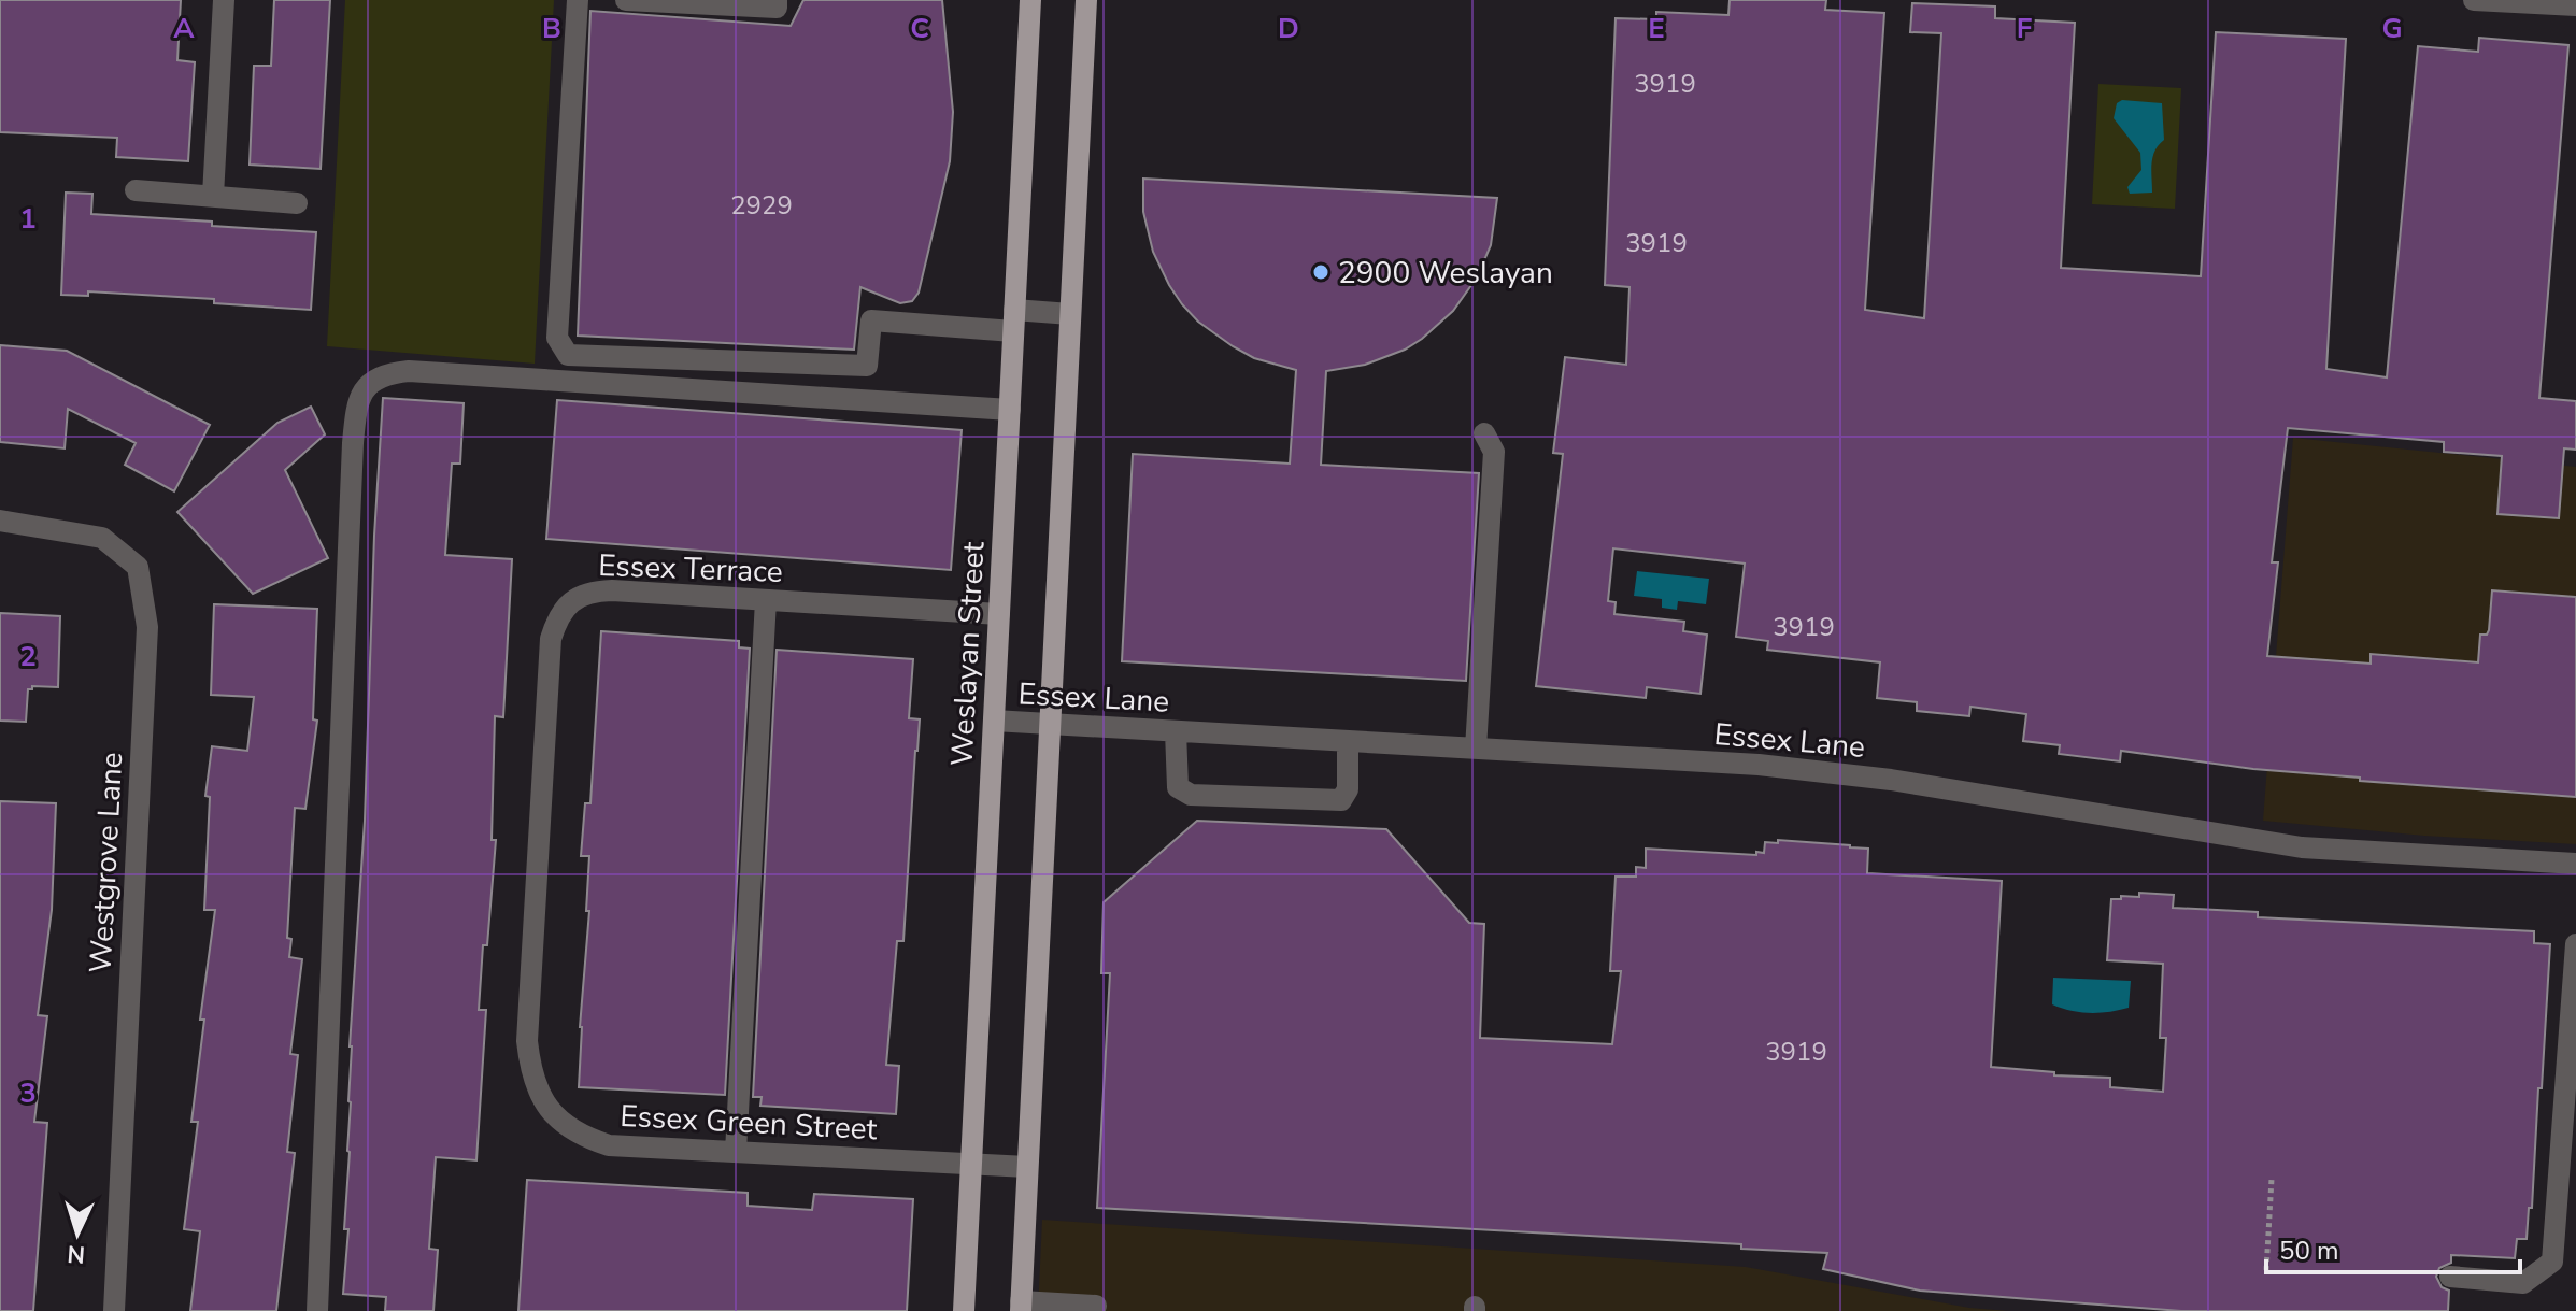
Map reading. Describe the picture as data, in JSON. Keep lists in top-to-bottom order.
{
  "streets": {
    "main road": ["Weslayan Street"],
    "street": [
      "Essex Terrace",
      "Essex Lane",
      "Westgrove Lane",
      "Essex Green Street"
    ]
  },
  "crossings": [
    ["Essex Terrace", "Weslayan Street"],
    ["Essex Terrace", "Essex Green Street"],
    ["Weslayan Street", "Essex Lane"],
    ["Weslayan Street", "Essex Green Street"]
  ],
  "places": ["2900 Weslayan"],
  "house_numbers": [
    "3919",
    "2929",
    "3919",
    "3919",
    "3919"
  ],
  "scale_bar": "50 m",
  "north": "bottom",
  "grid": {
    "columns": [
      "A",
      "B",
      "C",
      "D",
      "E",
      "F",
      "G"
    ],
    "rows": ["1", "2", "3"]
  }
}
